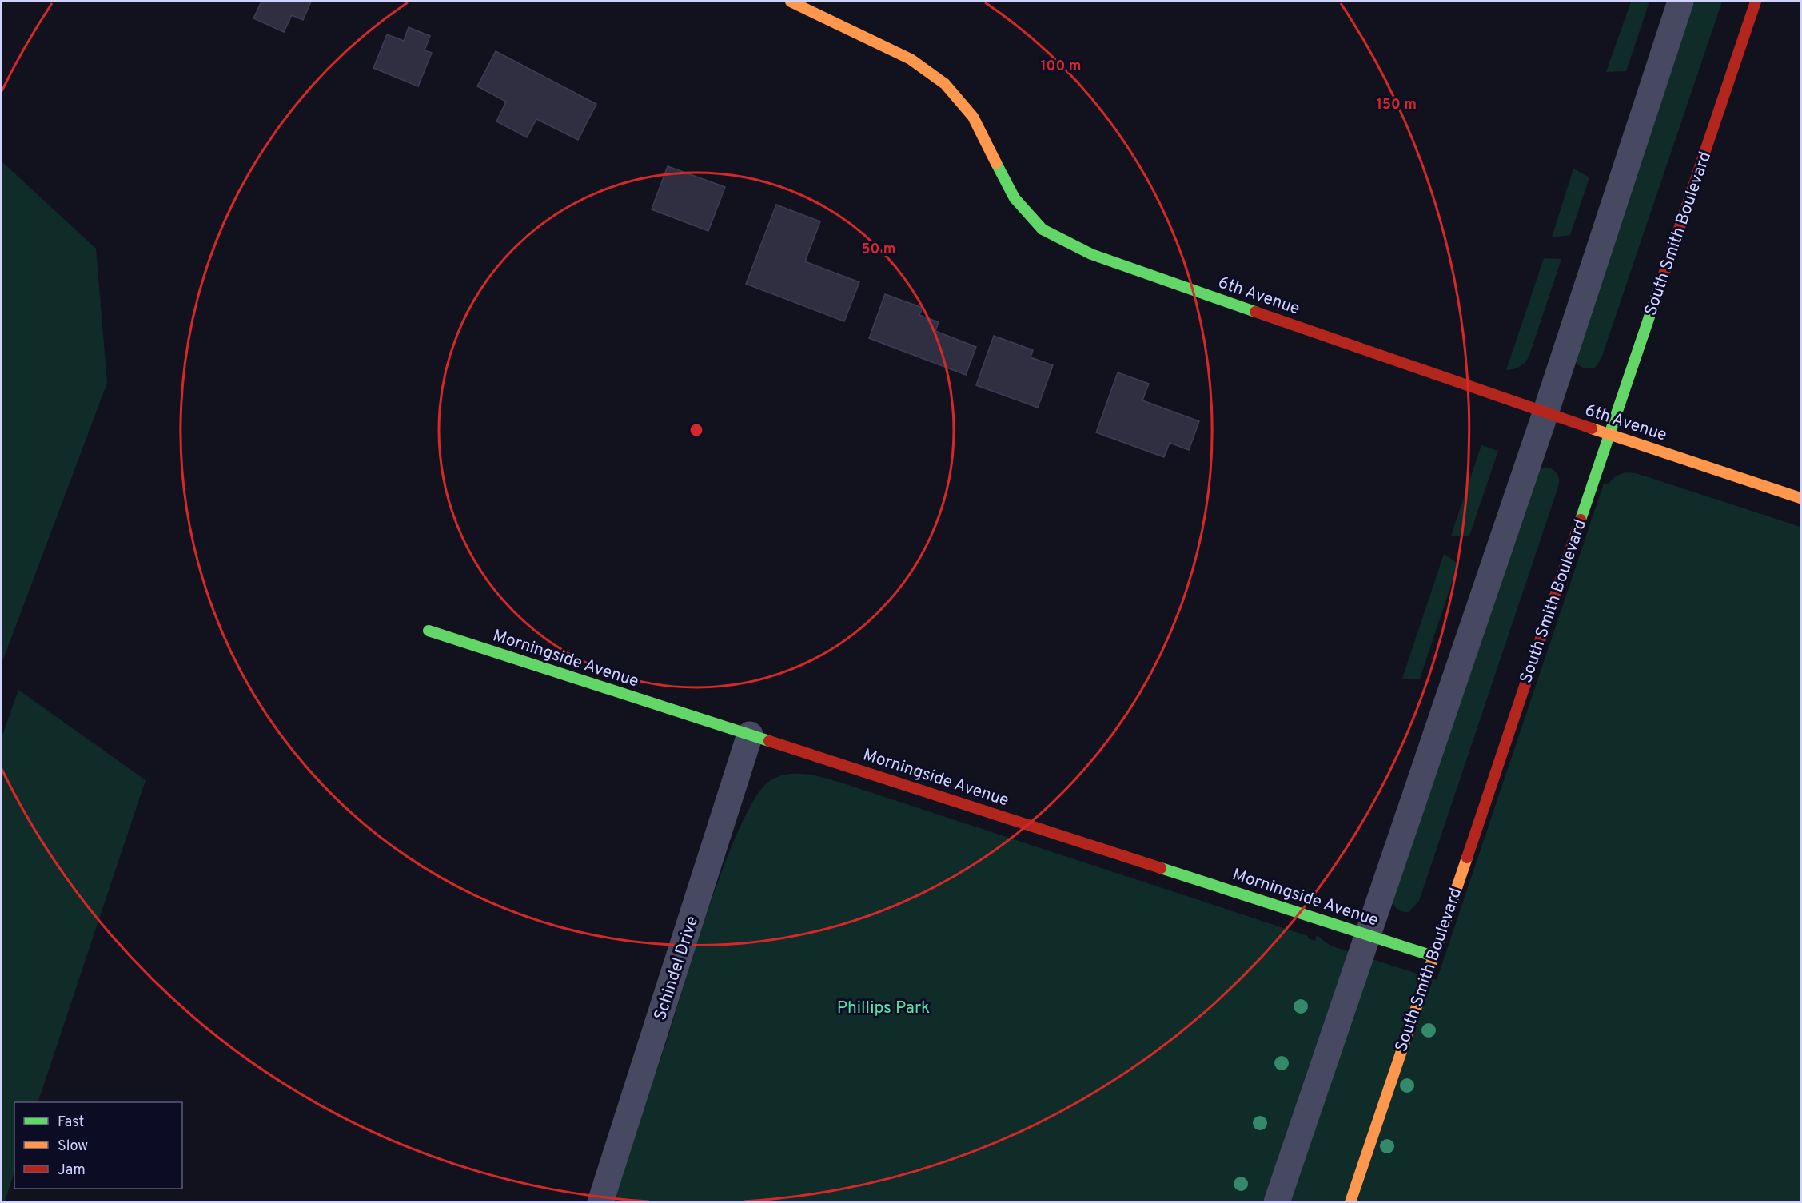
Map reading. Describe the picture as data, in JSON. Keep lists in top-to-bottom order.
{
  "streets": {
    "street": [
      "South Smith Boulevard",
      "6th Avenue",
      "Morningside Avenue",
      "Schindel Drive"
    ]
  },
  "crossings": [
    ["South Smith Boulevard", "6th Avenue"],
    ["South Smith Boulevard", "Morningside Avenue"],
    ["Morningside Avenue", "Schindel Drive"]
  ],
  "parks": ["Phillips Park"],
  "legend": ["Fast", "Slow", "Jam"],
  "rings": ["100 m", "150 m", "50 m"]
}
